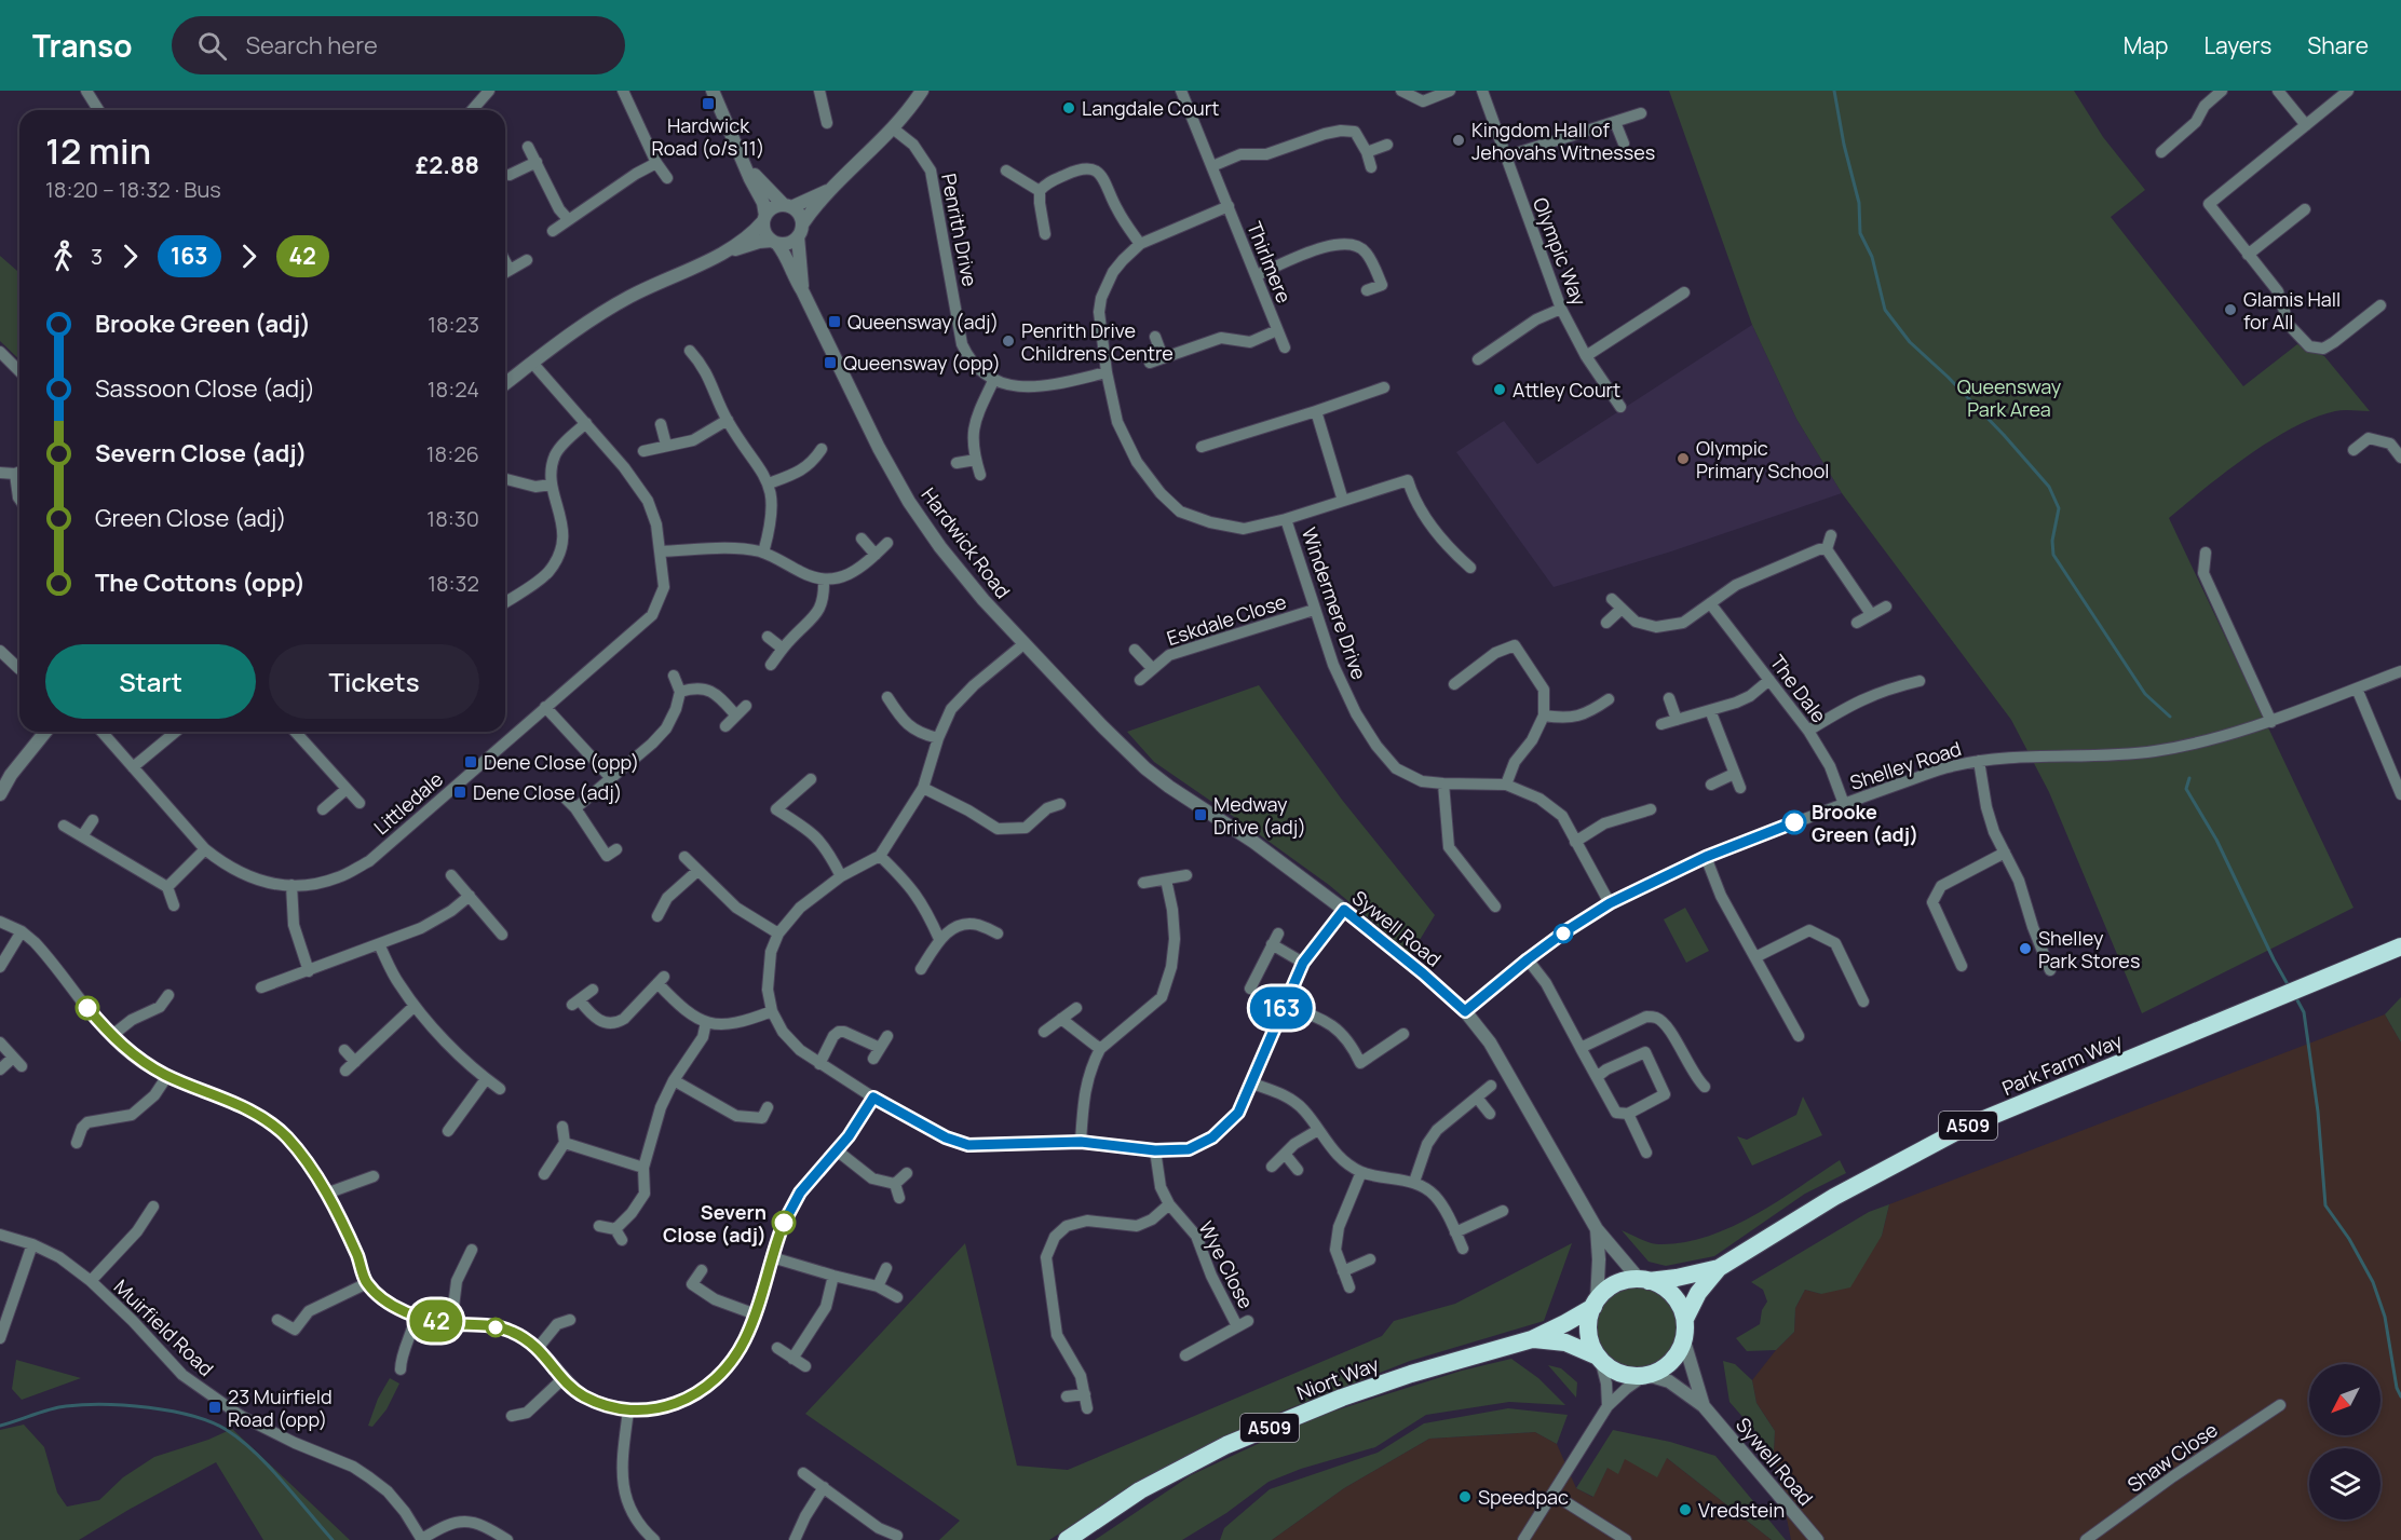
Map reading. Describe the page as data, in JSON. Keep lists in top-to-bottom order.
{
  "streets": {
    "highway": ["Park Farm Way", "A509", "Niort Way"],
    "street": [
      "Penrith Drive",
      "Olympic Way",
      "Thirlmere",
      "Hardwick Road",
      "Windermere Drive",
      "Eskdale Close",
      "The Dale",
      "Shelley Road",
      "Littledale",
      "Sywell Road",
      "Wye Close",
      "Muirfield Road",
      "Shaw Close"
    ]
  },
  "crossings": [
    ["Penrith Drive", "Windermere Drive"],
    ["Thirlmere", "Windermere Drive"],
    ["Hardwick Road", "Sywell Road"],
    ["Windermere Drive", "Eskdale Close"],
    ["Windermere Drive", "Shelley Road"],
    ["The Dale", "Shelley Road"],
    ["Shelley Road", "Sywell Road"],
    ["Sywell Road", "Park Farm Way"],
    ["Sywell Road", "Niort Way"],
    ["Park Farm Way", "Niort Way"]
  ],
  "parks": ["Queensway Park Area"],
  "places": {
    "transit": [
      "Hardwick Road (o/s 11)",
      "Queensway (adj)",
      "Queensway (opp)",
      "Dene Close (opp)",
      "Dene Close (adj)",
      "Medway Drive (adj)",
      "23 Muirfield Road (opp)"
    ],
    "other": [
      "Langdale Court",
      "Kingdom Hall of Jehovahs Witnesses",
      "Glamis Hall for All",
      "Penrith Drive Childrens Centre",
      "Attley Court",
      "Olympic Primary School",
      "Brooke Green (adj)",
      "Shelley Park Stores",
      "Severn Close (adj)",
      "Speedpac",
      "Vredstein"
    ]
  },
  "lines": ["bus line 163", "bus line 42"],
  "north": "bottom left",
  "page": {
    "header": "Transo",
    "search": "Search here",
    "nav": ["Map", "Layers", "Share"],
    "on_map": ["163", "42"],
    "heading": ["12 min", "18:20 – 18:32 · Bus", "£2.88"],
    "legs": ["3", "163", "42"],
    "list": [
      {
        "name": "Brooke Green (adj)",
        "value": "18:23"
      },
      {
        "name": "Sassoon Close (adj)",
        "value": "18:24"
      },
      {
        "name": "Severn Close (adj)",
        "value": "18:26"
      },
      {
        "name": "Green Close (adj)",
        "value": "18:30"
      },
      {
        "name": "The Cottons (opp)",
        "value": "18:32"
      }
    ],
    "buttons": ["Start", "Tickets"]
  }
}
